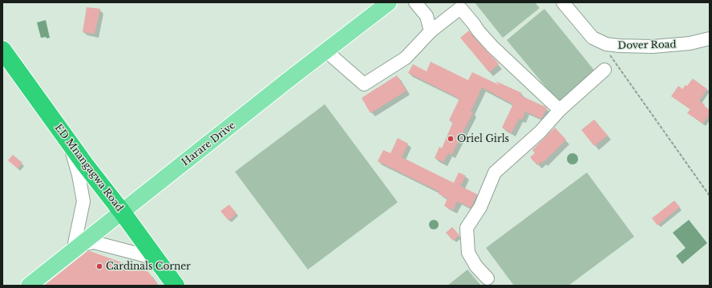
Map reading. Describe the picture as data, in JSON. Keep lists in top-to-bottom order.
{
  "streets": {
    "highway": ["ED Mnangagwa Road"],
    "main road": ["Harare Drive"],
    "street": ["Dover Road"]
  },
  "crossings": [
    ["Harare Drive", "ED Mnangagwa Road"]
  ],
  "places": ["Oriel Girls", "Cardinals Corner"]
}
